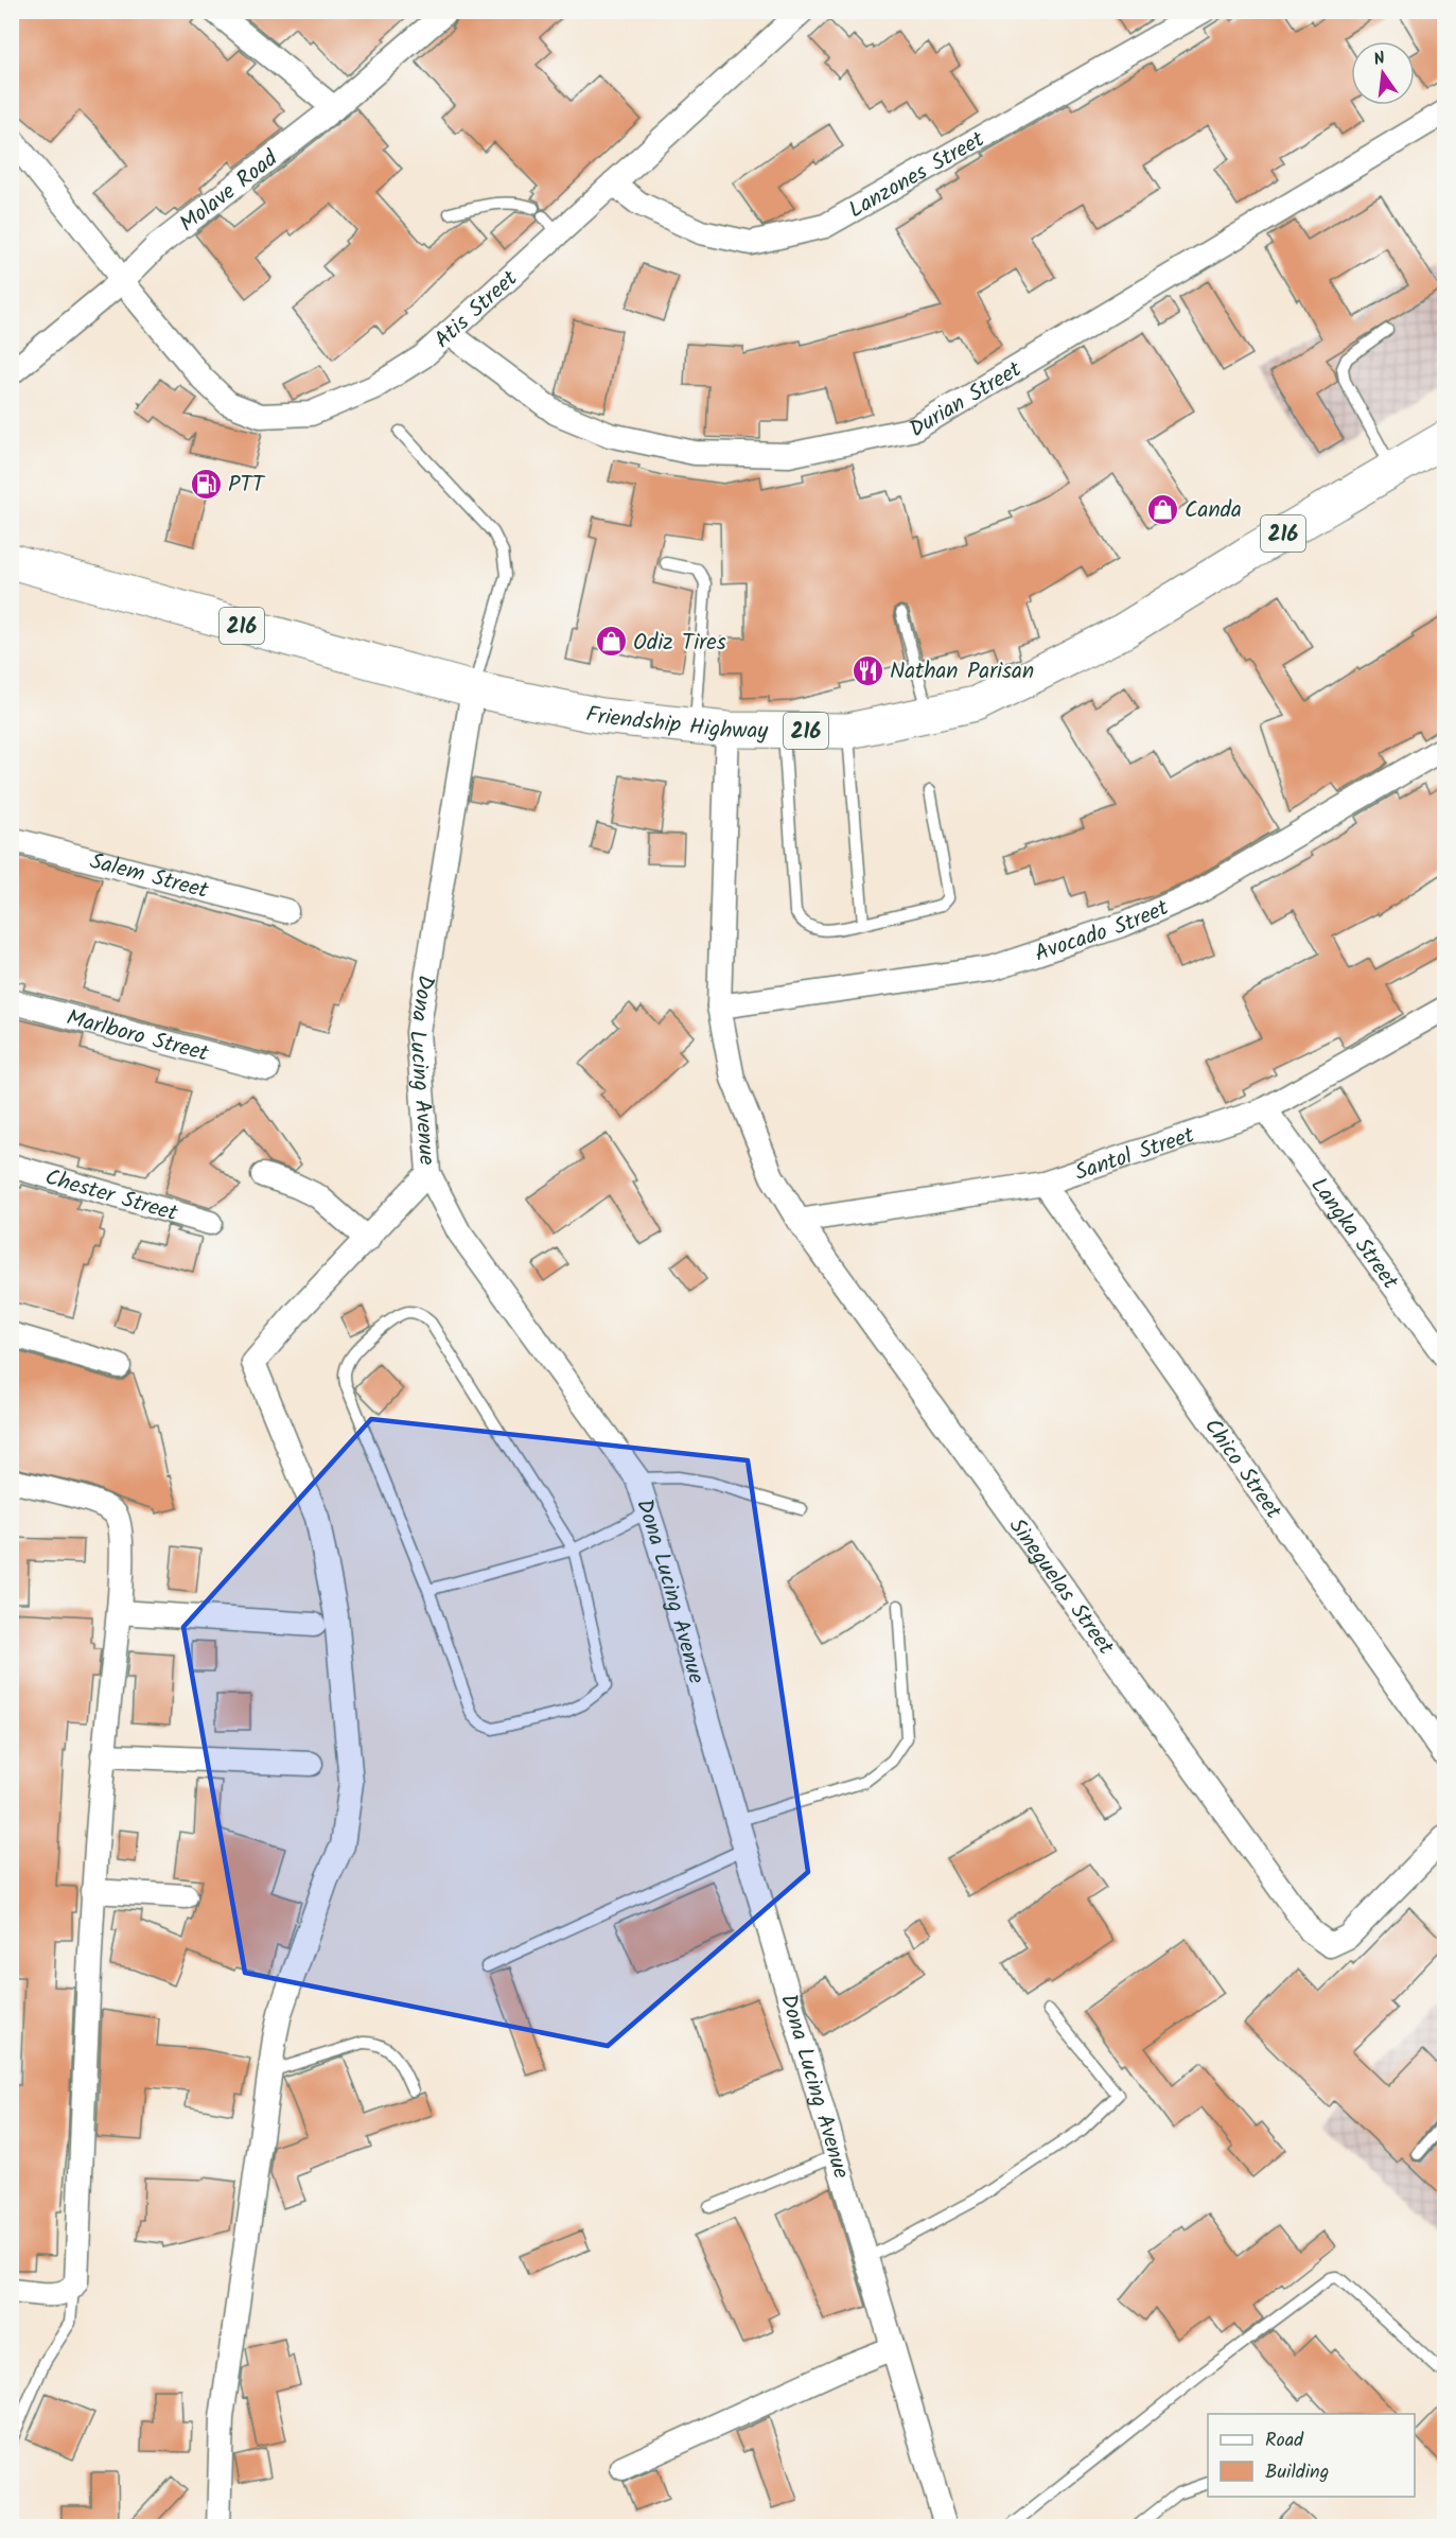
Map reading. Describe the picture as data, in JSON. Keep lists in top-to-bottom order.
{
  "streets": {
    "main road": ["216", "Friendship Highway"],
    "street": [
      "Lanzones Street",
      "Molave Road",
      "Atis Street",
      "Durian Street",
      "Salem Street",
      "Avocado Street",
      "Marlboro Street",
      "Dona Lucing Avenue",
      "Santol Street",
      "Chester Street",
      "Langka Street",
      "Chico Street",
      "Sineguelas Street"
    ]
  },
  "crossings": [
    ["Lanzones Street", "Atis Street"],
    ["Molave Road", "Atis Street"],
    ["Atis Street", "Durian Street"],
    ["Friendship Highway", "Dona Lucing Avenue"],
    ["Friendship Highway", "Sineguelas Street"],
    ["Avocado Street", "Sineguelas Street"],
    ["Santol Street", "Langka Street"],
    ["Santol Street", "Chico Street"],
    ["Santol Street", "Sineguelas Street"]
  ],
  "places": {
    "fuel station": ["PTT"],
    "shop": ["Canda", "Odiz Tires"],
    "restaurant": ["Nathan Parisan"]
  },
  "legend": ["Road", "Building"],
  "north": "top"
}
